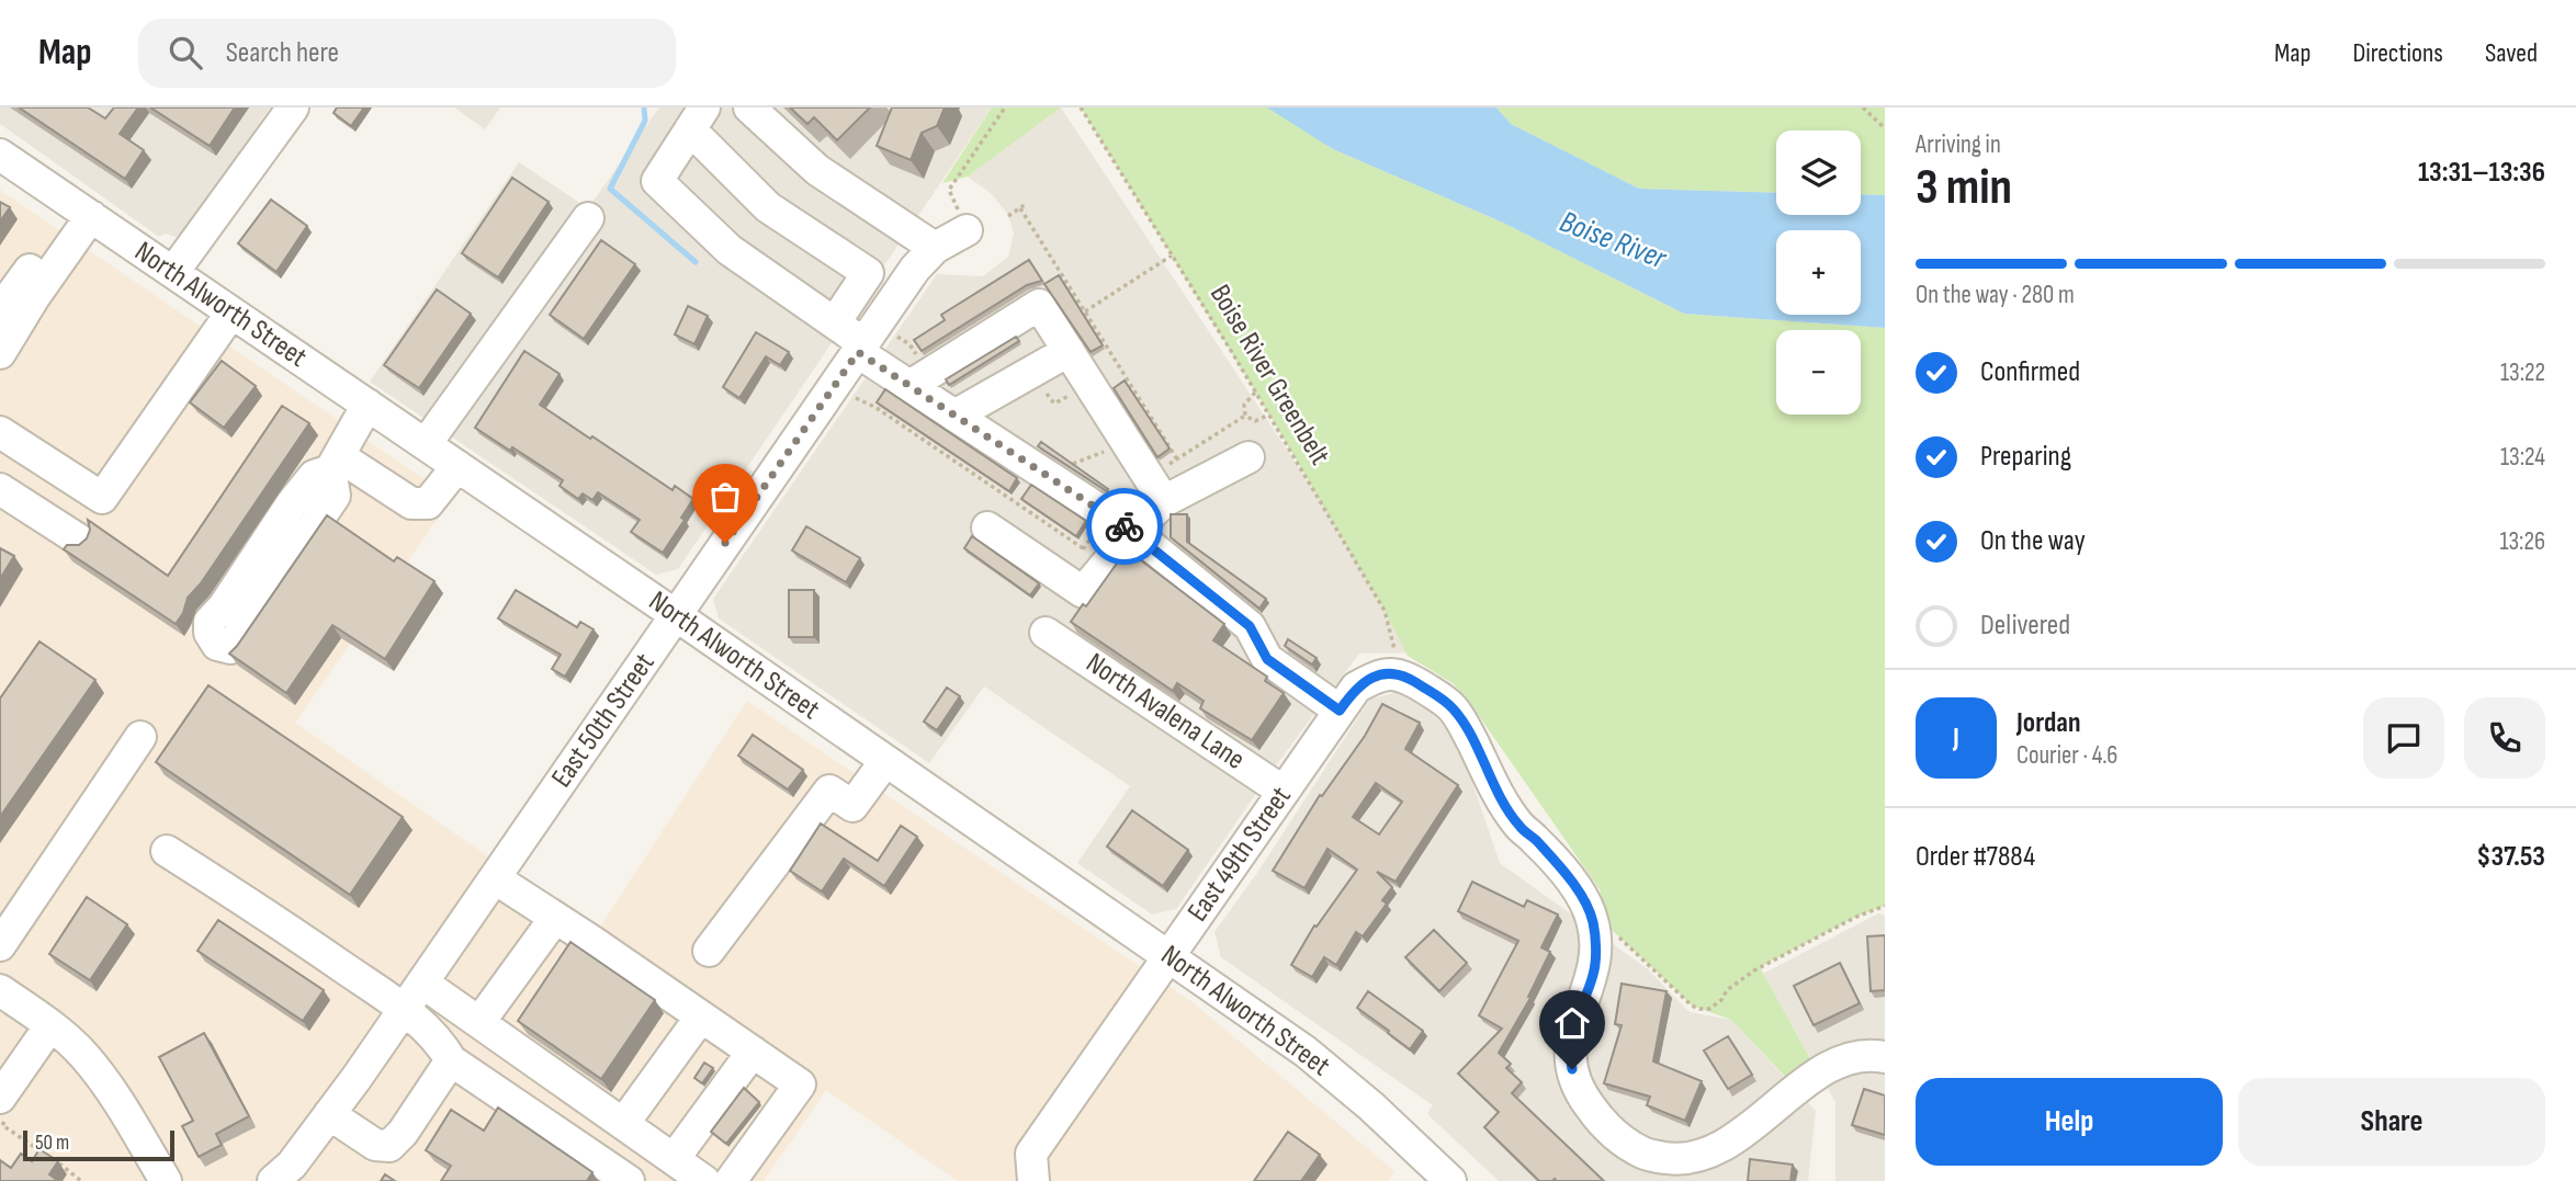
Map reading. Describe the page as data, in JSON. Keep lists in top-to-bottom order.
{
  "streets": {
    "street": [
      "North Alworth Street",
      "North Avalena Lane",
      "East 50th Street",
      "East 49th Street"
    ],
    "path": ["Boise River Greenbelt"]
  },
  "crossings": [
    ["North Alworth Street", "East 50th Street"],
    ["North Alworth Street", "East 49th Street"],
    ["Boise River Greenbelt", "East 49th Street"],
    ["North Avalena Lane", "East 49th Street"]
  ],
  "water": ["Boise River"],
  "scale_bar": "50 m",
  "page": {
    "header": "Map",
    "search": "Search here",
    "nav": ["Map", "Directions", "Saved"],
    "heading": ["3 min", "Arriving in", "13:31–13:36"],
    "panel": [
      "Jordan",
      "Courier · 4.6",
      "Order #7884",
      "$37.53"
    ],
    "map_buttons": ["+", "−"],
    "bar": "On the way · 280 m",
    "list": [
      ["Confirmed", "13:22"],
      ["Preparing", "13:24"],
      ["On the way", "13:26"],
      "Delivered"
    ],
    "round": "J",
    "buttons": ["Help", "Share"],
    "scale": "50 m"
  }
}
